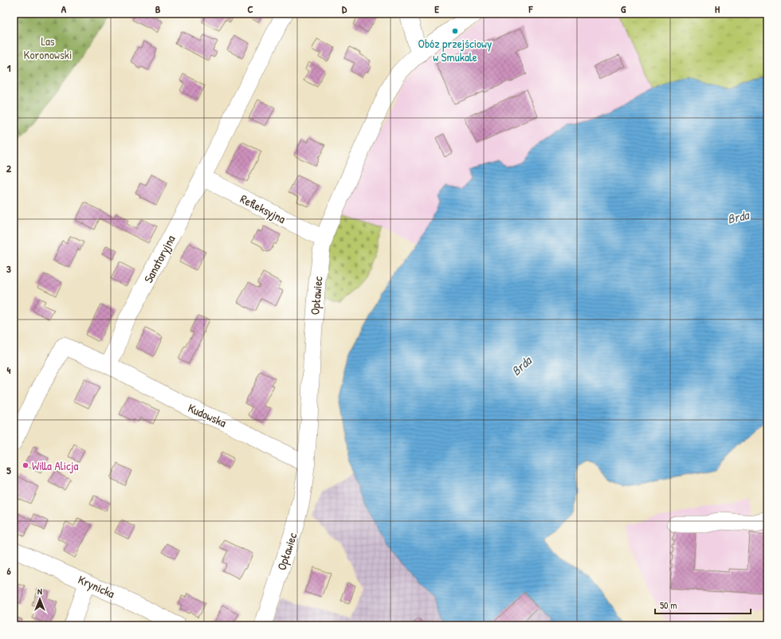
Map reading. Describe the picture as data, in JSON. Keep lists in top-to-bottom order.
{
  "streets": {
    "street": [
      "Refleksyjna",
      "Sanatoryjna",
      "Opławiec",
      "Kudowska",
      "Krynicka"
    ]
  },
  "crossings": [
    ["Refleksyjna", "Sanatoryjna"],
    ["Refleksyjna", "Opławiec"],
    ["Sanatoryjna", "Kudowska"],
    ["Opławiec", "Kudowska"]
  ],
  "water": ["Brda"],
  "parks": ["Las Koronowski"],
  "places": ["Obóz przejściowy w Smukale", "Willa Alicja"],
  "scale_bar": "50 m",
  "north": "top",
  "grid": {
    "columns": [
      "A",
      "B",
      "C",
      "D",
      "E",
      "F",
      "G",
      "H"
    ],
    "rows": [
      "1",
      "2",
      "3",
      "4",
      "5",
      "6"
    ]
  }
}
